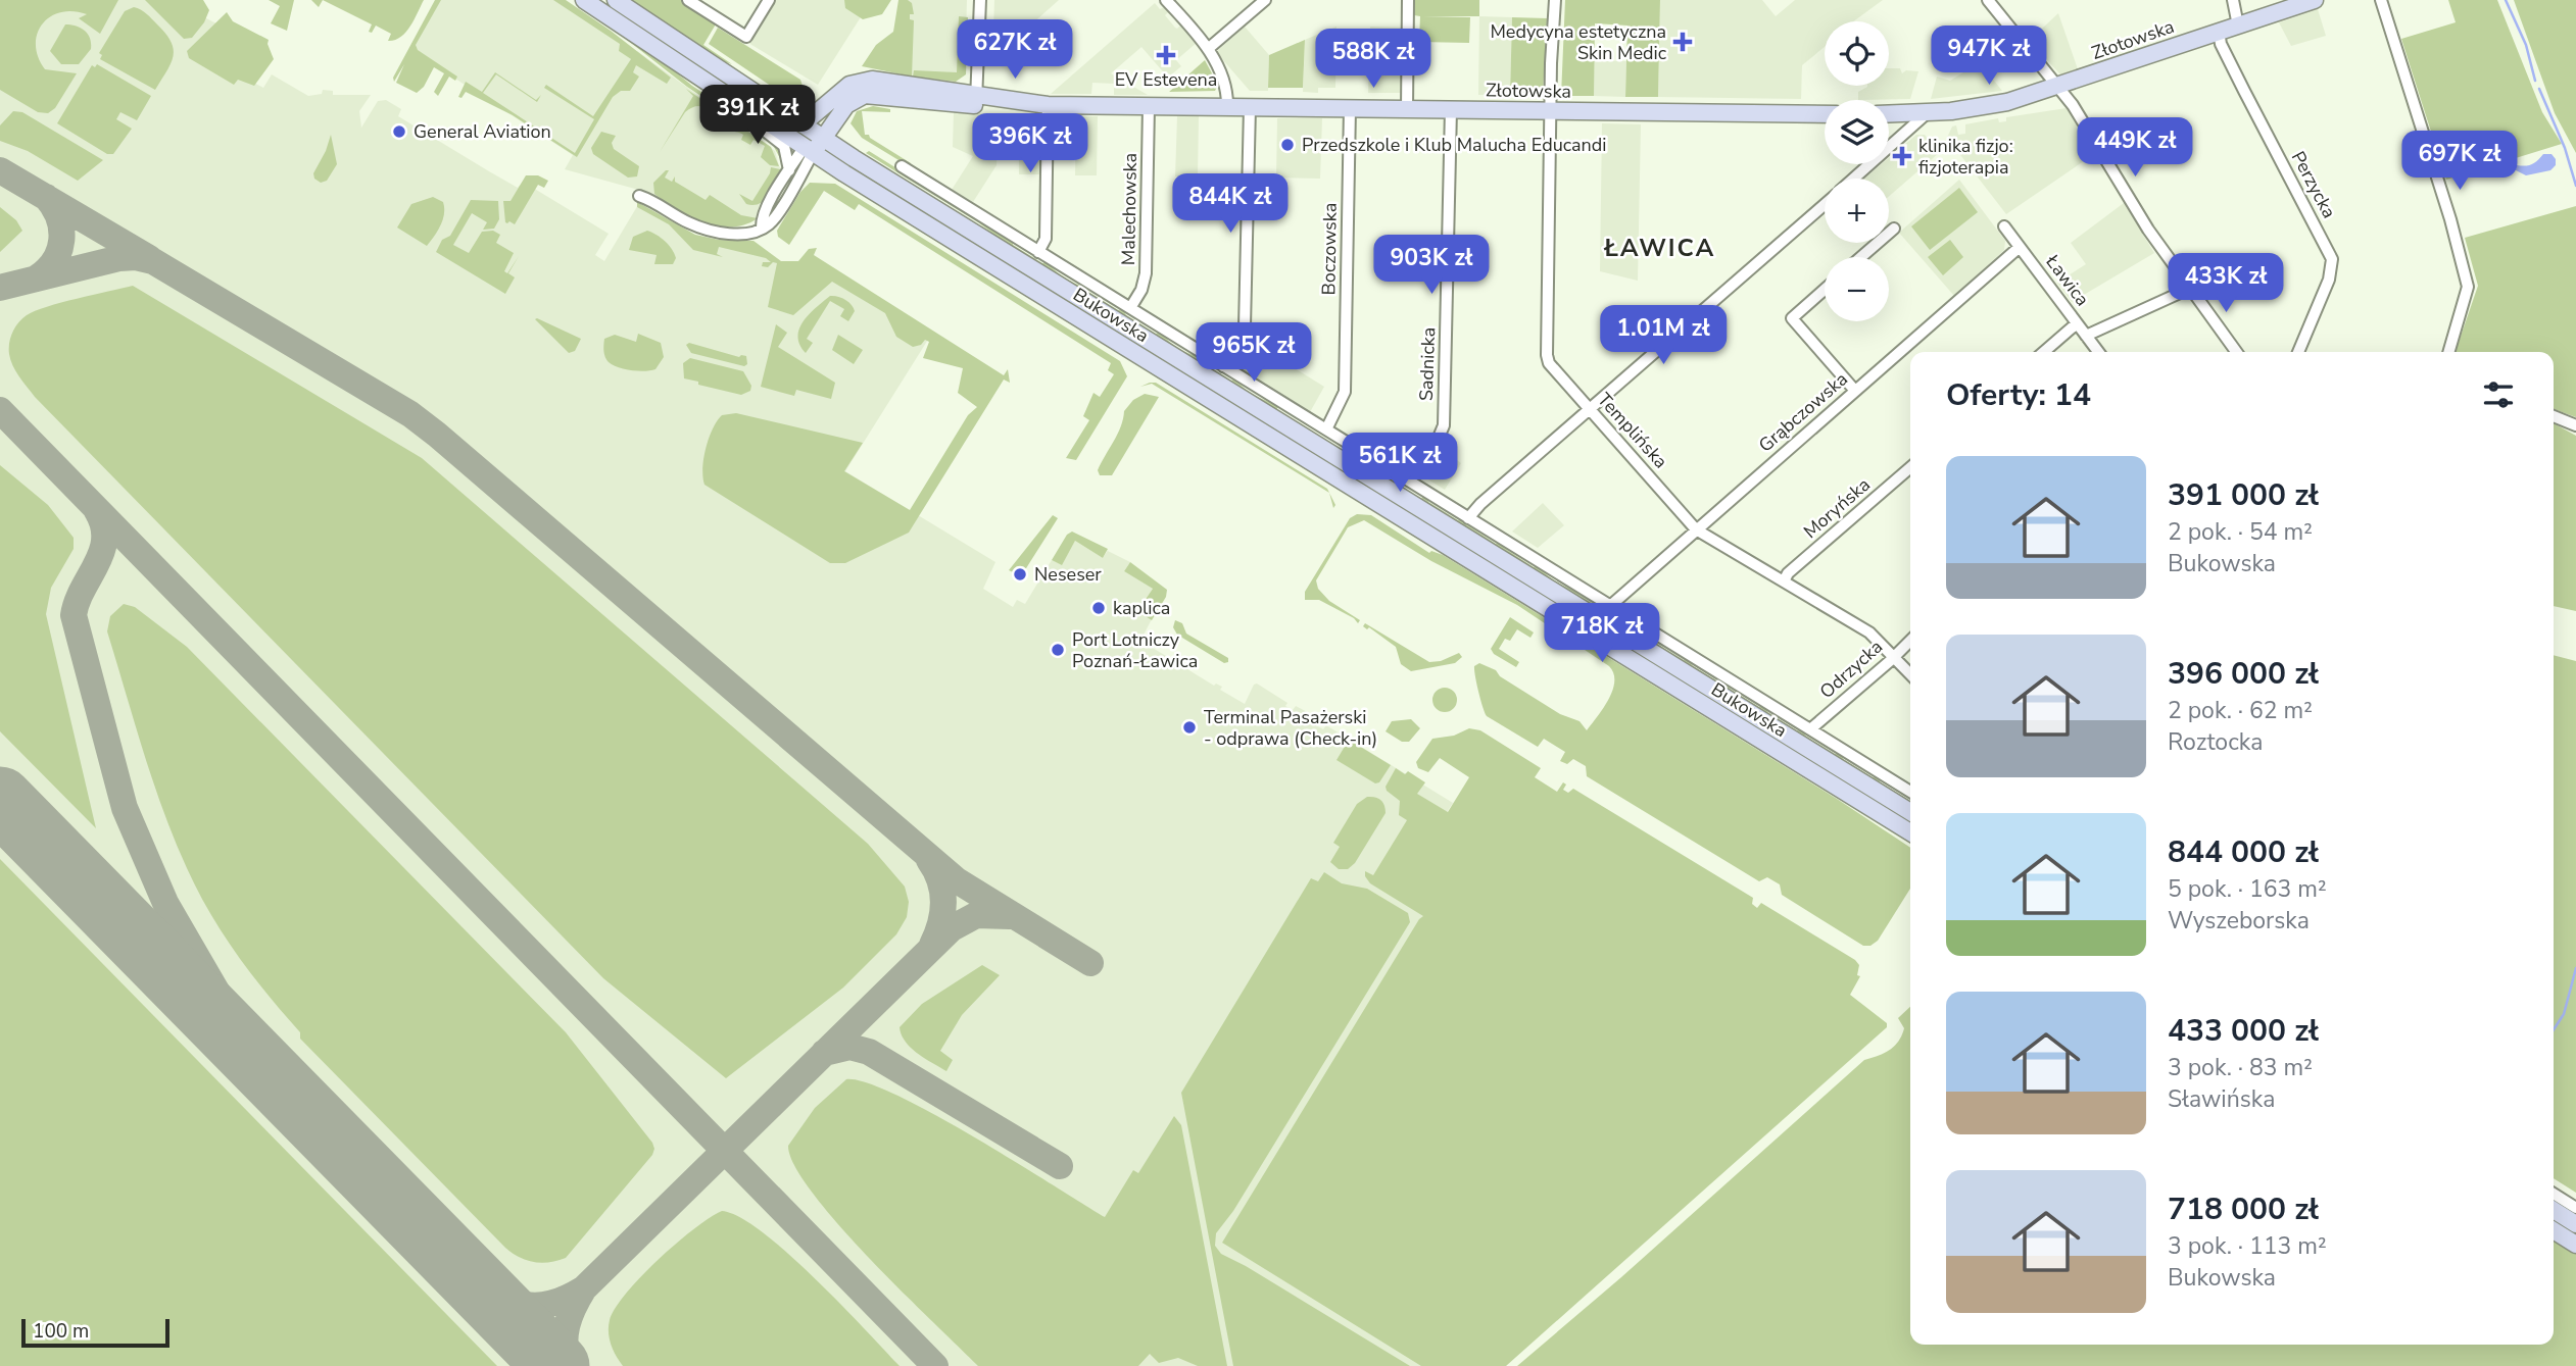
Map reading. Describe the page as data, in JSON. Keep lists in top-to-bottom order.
{
  "streets": {
    "main road": ["Złotowska", "Bukowska"],
    "street": [
      "Perzycka",
      "Malechowska",
      "Boczowska",
      "Ławica",
      "Sadnicka",
      "Grąbczowska",
      "Templińska",
      "Moryńska",
      "Odrzycka"
    ]
  },
  "crossings": [
    ["Złotowska", "Perzycka"],
    ["Złotowska", "Malechowska"],
    ["Złotowska", "Boczowska"],
    ["Złotowska", "Bukowska"],
    ["Złotowska", "Sadnicka"],
    ["Złotowska", "Templińska"],
    ["Malechowska", "Bukowska"],
    ["Boczowska", "Bukowska"],
    ["Ławica", "Grąbczowska"],
    ["Bukowska", "Sadnicka"],
    ["Bukowska", "Grąbczowska"],
    ["Bukowska", "Odrzycka"],
    ["Grąbczowska", "Templińska"],
    ["Templińska", "Moryńska"],
    ["Templińska", "Odrzycka"]
  ],
  "districts": ["ŁAWICA"],
  "places": {
    "health": ["Medycyna estetyczna Skin Medic", "EV Estevena", "klinika fizjo: fizjoterapia"],
    "other": [
      "General Aviation",
      "Przedszkole i Klub Malucha Educandi",
      "Neseser",
      "kaplica",
      "Port Lotniczy Poznań-Ławica",
      "Terminal Pasażerski - odprawa (Check-in)"
    ]
  },
  "scale_bar": "100 m",
  "page": {
    "price": [
      "627K zł",
      "947K zł",
      "588K zł",
      "391K zł",
      "396K zł",
      "449K zł",
      "697K zł",
      "844K zł",
      "903K zł",
      "433K zł",
      "1.01M zł",
      "965K zł",
      "561K zł",
      "718K zł"
    ],
    "map_buttons": ["+", "−"],
    "heading": "Oferty: 14",
    "list": [
      {
        "name": "391 000 zł",
        "note": "2 pok. · 54 m² · Bukowska"
      },
      {
        "name": "396 000 zł",
        "note": "2 pok. · 62 m² · Roztocka"
      },
      {
        "name": "844 000 zł",
        "note": "5 pok. · 163 m² · Wyszeborska"
      },
      {
        "name": "433 000 zł",
        "note": "3 pok. · 83 m² · Sławińska"
      },
      {
        "name": "718 000 zł",
        "note": "3 pok. · 113 m² · Bukowska"
      }
    ],
    "scale": "100 m"
  }
}
